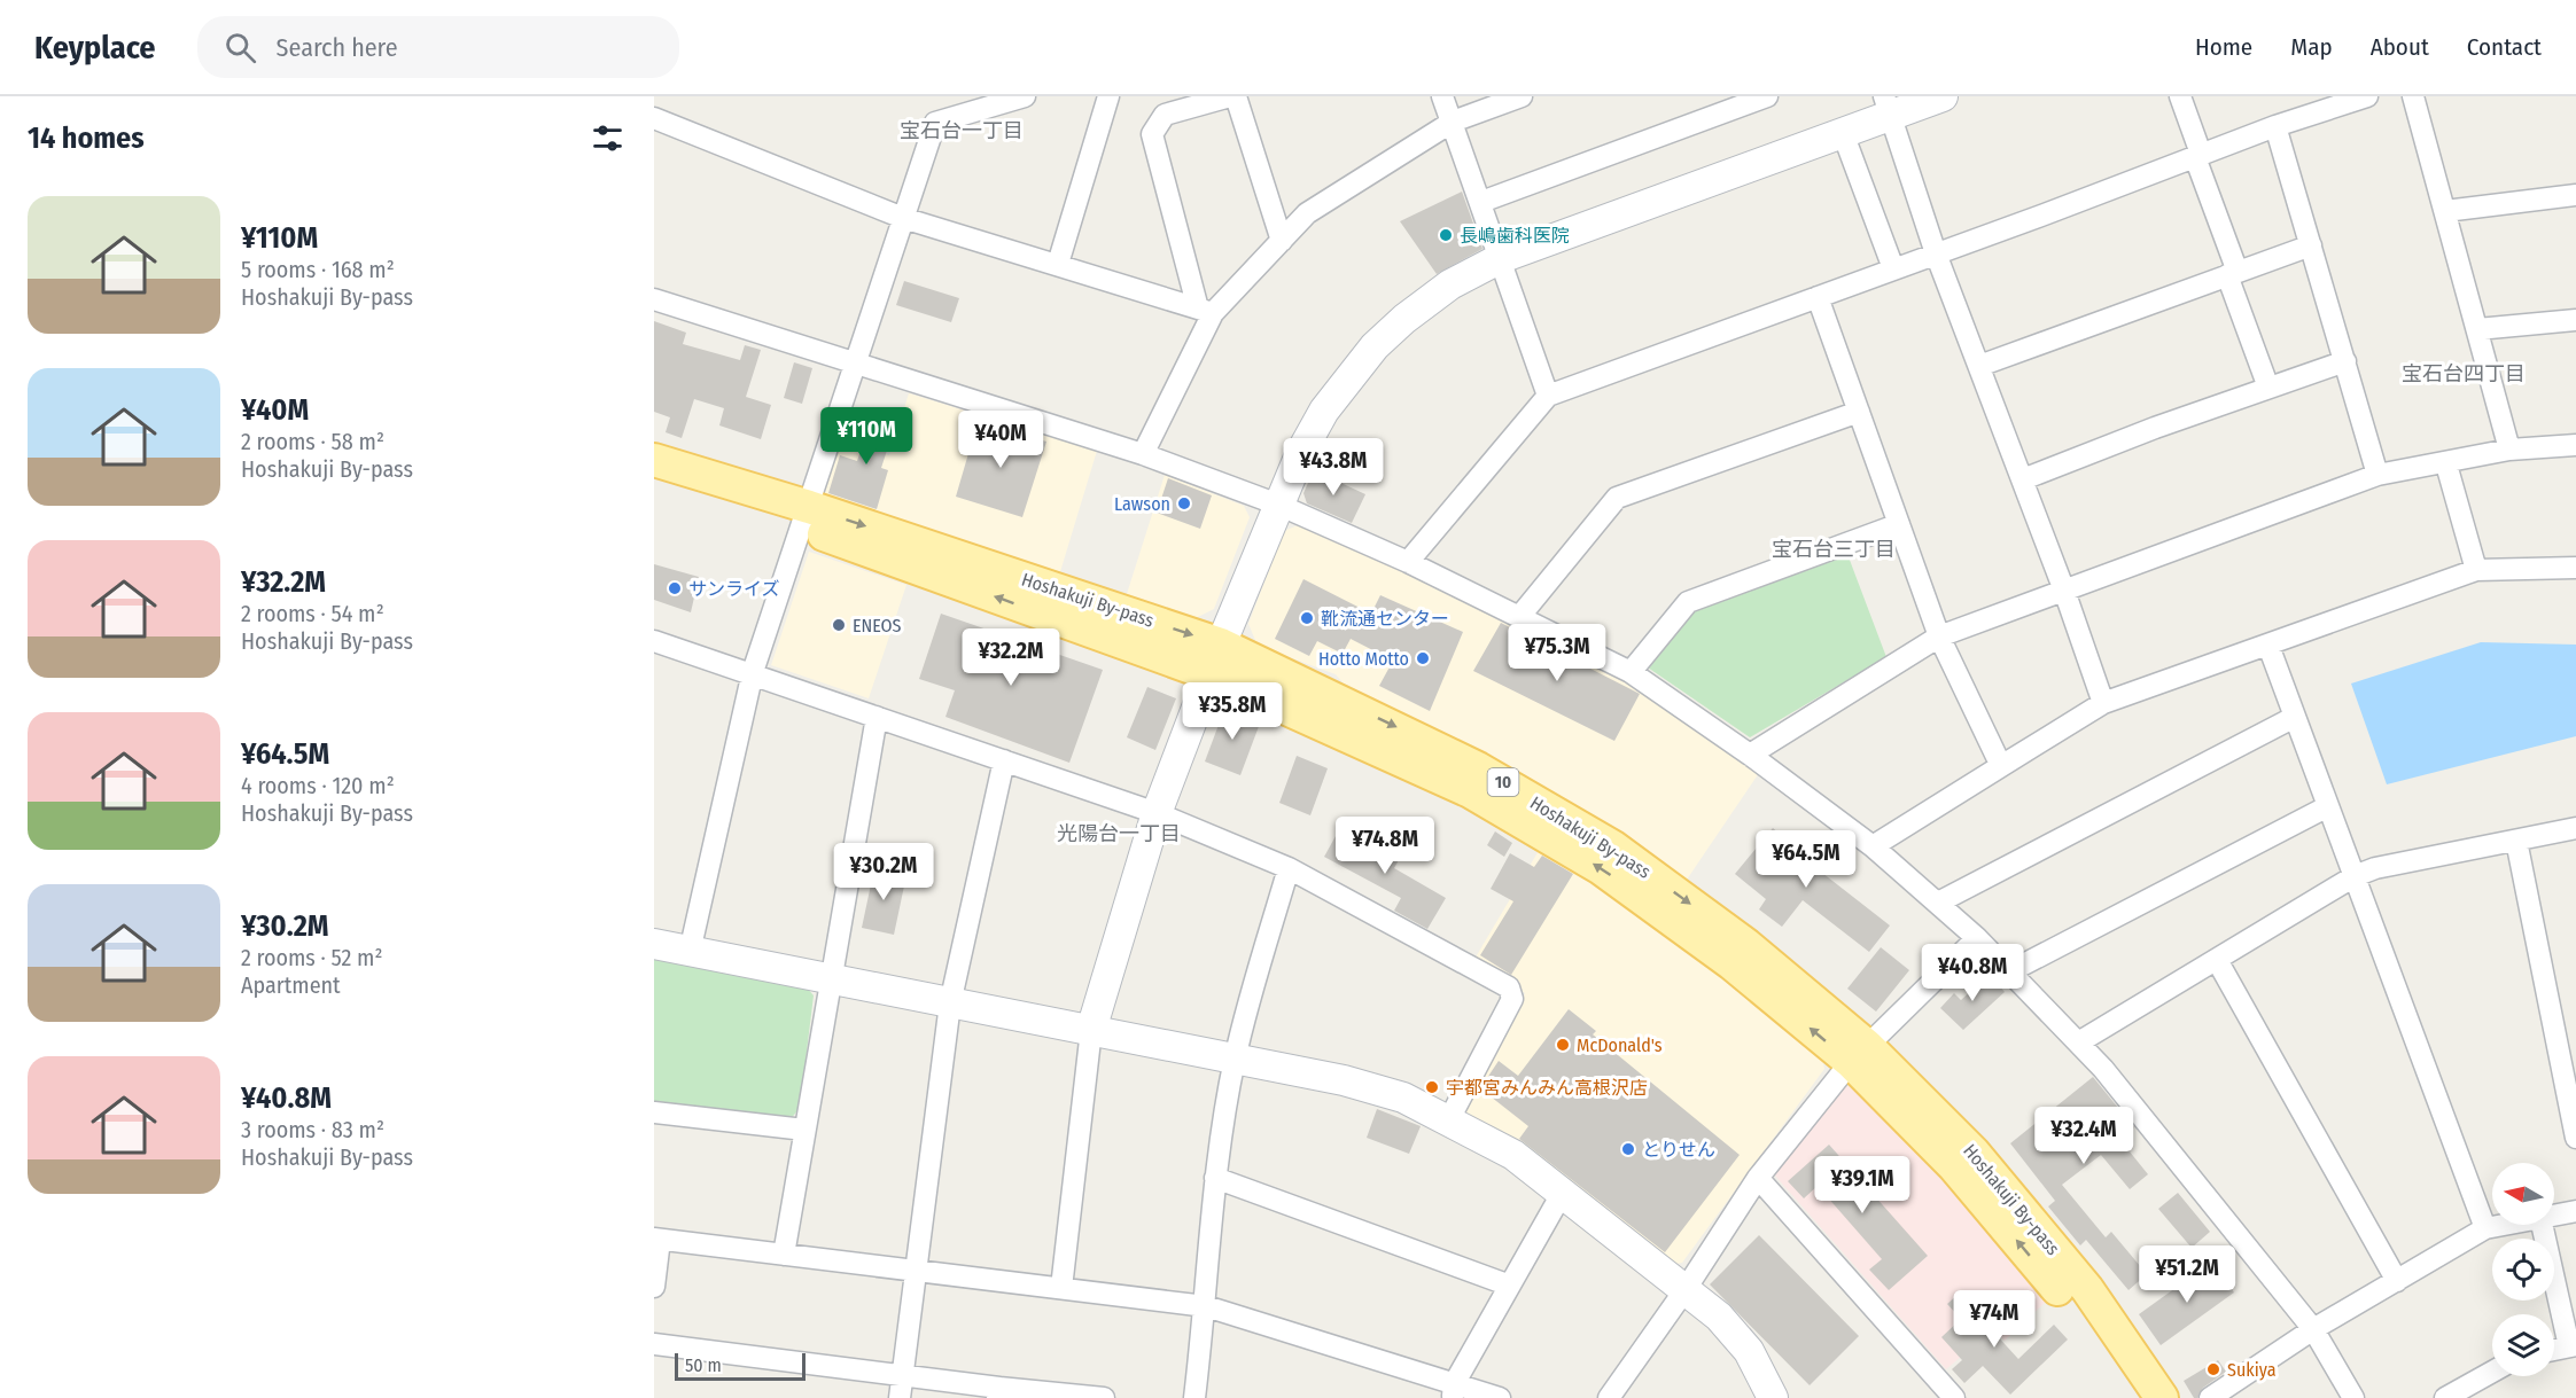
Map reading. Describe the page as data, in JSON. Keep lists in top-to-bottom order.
{
  "streets": {
    "main road": ["Hoshakuji By-pass", "10"]
  },
  "districts": [
    "宝石台一丁目",
    "宝石台四丁目",
    "宝石台三丁目",
    "光陽台一丁目"
  ],
  "places": [
    "長嶋歯科医院",
    "Lawson",
    "サンライズ",
    "靴流通センター",
    "ENEOS",
    "Hotto Motto",
    "McDonald's",
    "宇都宮みんみん高根沢店",
    "とりせん",
    "Sukiya"
  ],
  "scale_bar": "50 m",
  "north": "left",
  "page": {
    "header": "Keyplace",
    "search": "Search here",
    "nav": [
      "Home",
      "Map",
      "About",
      "Contact"
    ],
    "heading": "14 homes",
    "list": [
      {
        "name": "¥110M",
        "note": "5 rooms · 168 m² · Hoshakuji By-pass"
      },
      {
        "name": "¥40M",
        "note": "2 rooms · 58 m² · Hoshakuji By-pass"
      },
      {
        "name": "¥32.2M",
        "note": "2 rooms · 54 m² · Hoshakuji By-pass"
      },
      {
        "name": "¥64.5M",
        "note": "4 rooms · 120 m² · Hoshakuji By-pass"
      },
      {
        "name": "¥30.2M",
        "note": "2 rooms · 52 m² · Apartment"
      },
      {
        "name": "¥40.8M",
        "note": "3 rooms · 83 m² · Hoshakuji By-pass"
      }
    ],
    "price": [
      "¥110M",
      "¥40M",
      "¥43.8M",
      "¥75.3M",
      "¥32.2M",
      "¥35.8M",
      "¥74.8M",
      "¥64.5M",
      "¥30.2M",
      "¥40.8M",
      "¥32.4M",
      "¥39.1M",
      "¥51.2M",
      "¥74M"
    ],
    "scale": "50 m"
  }
}
